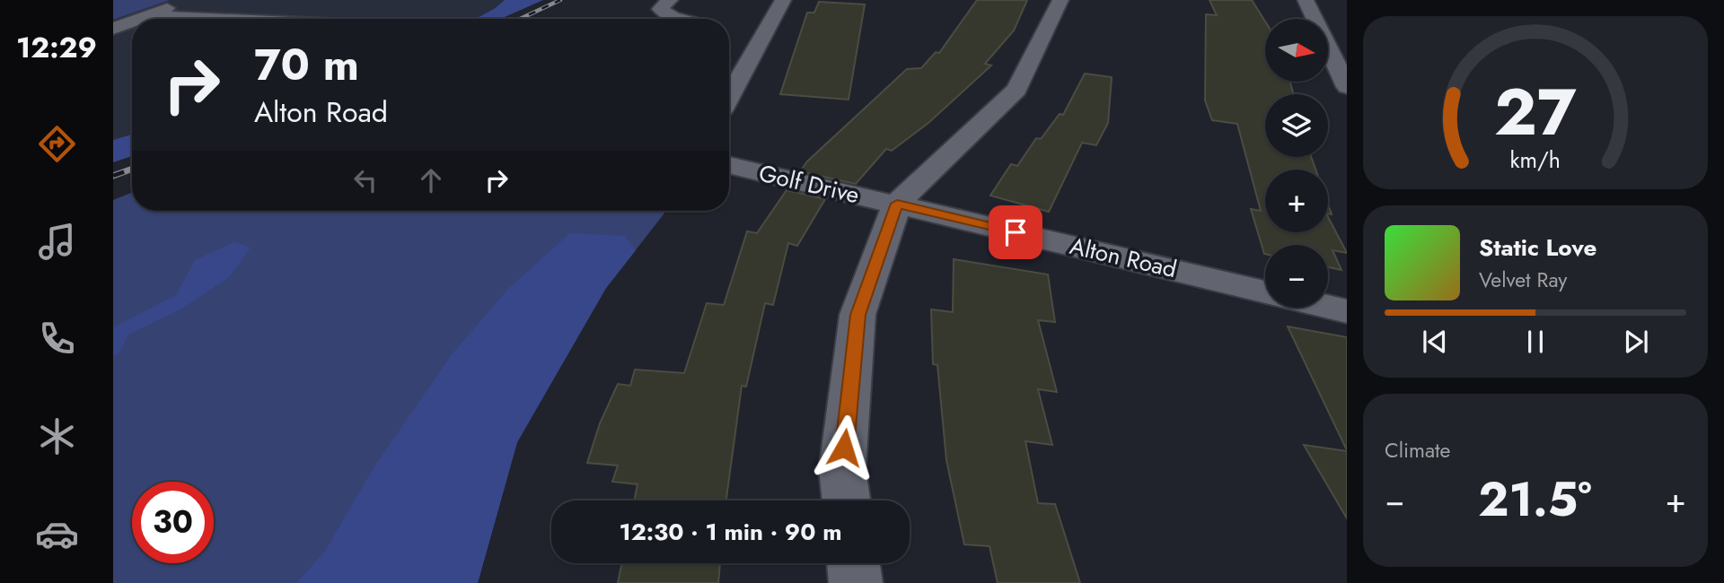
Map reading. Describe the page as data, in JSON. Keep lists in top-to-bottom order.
{
  "streets": {
    "street": ["Golf Drive", "Alton Road"]
  },
  "crossings": [
    ["Golf Drive", "Alton Road"]
  ],
  "north": "right",
  "page": {
    "tabs": "12:29",
    "map_buttons": ["+", "−"],
    "turn": ["70 m", "Alton Road"],
    "song": ["Static Love", "Velvet Ray"],
    "tile": "Climate",
    "heat": ["−", "21.5°", "+"],
    "limit": "30",
    "trip": "12:30 · 1 min · 90 m",
    "gauge": ["27", "km/h"]
  }
}
